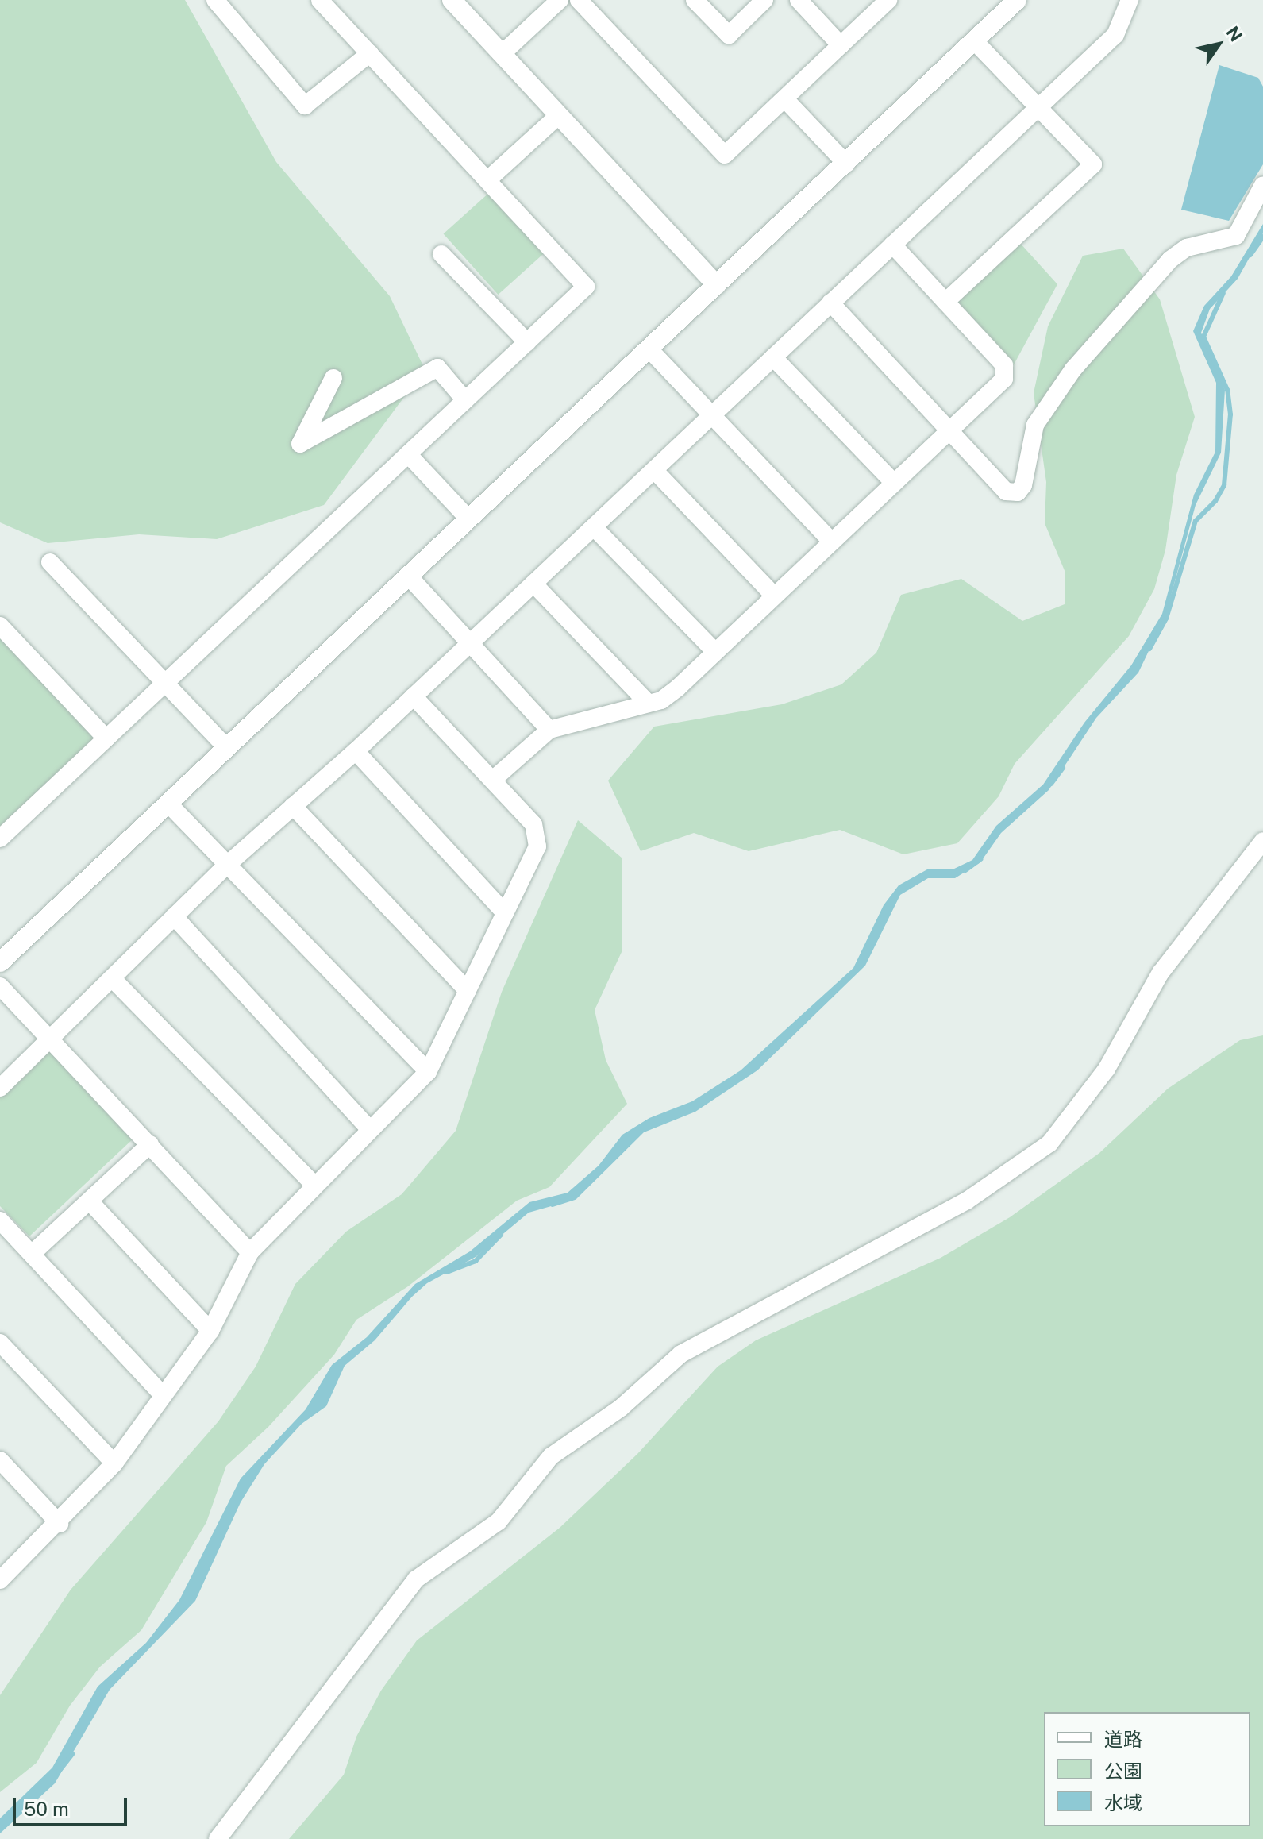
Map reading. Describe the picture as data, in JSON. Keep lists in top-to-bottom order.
{
  "legend": ["道路", "公園", "水域"],
  "scale_bar": "50 m",
  "north": "top right"
}
